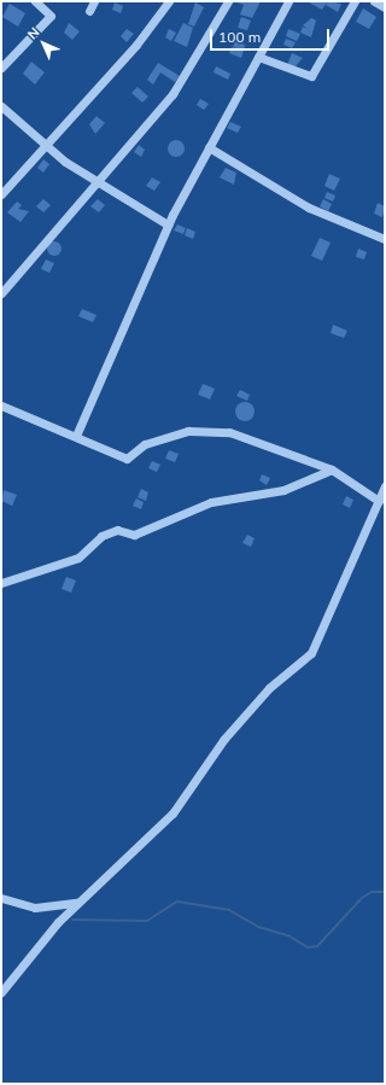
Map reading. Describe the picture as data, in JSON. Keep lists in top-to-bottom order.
{
  "scale_bar": "100 m",
  "north": "top left"
}
